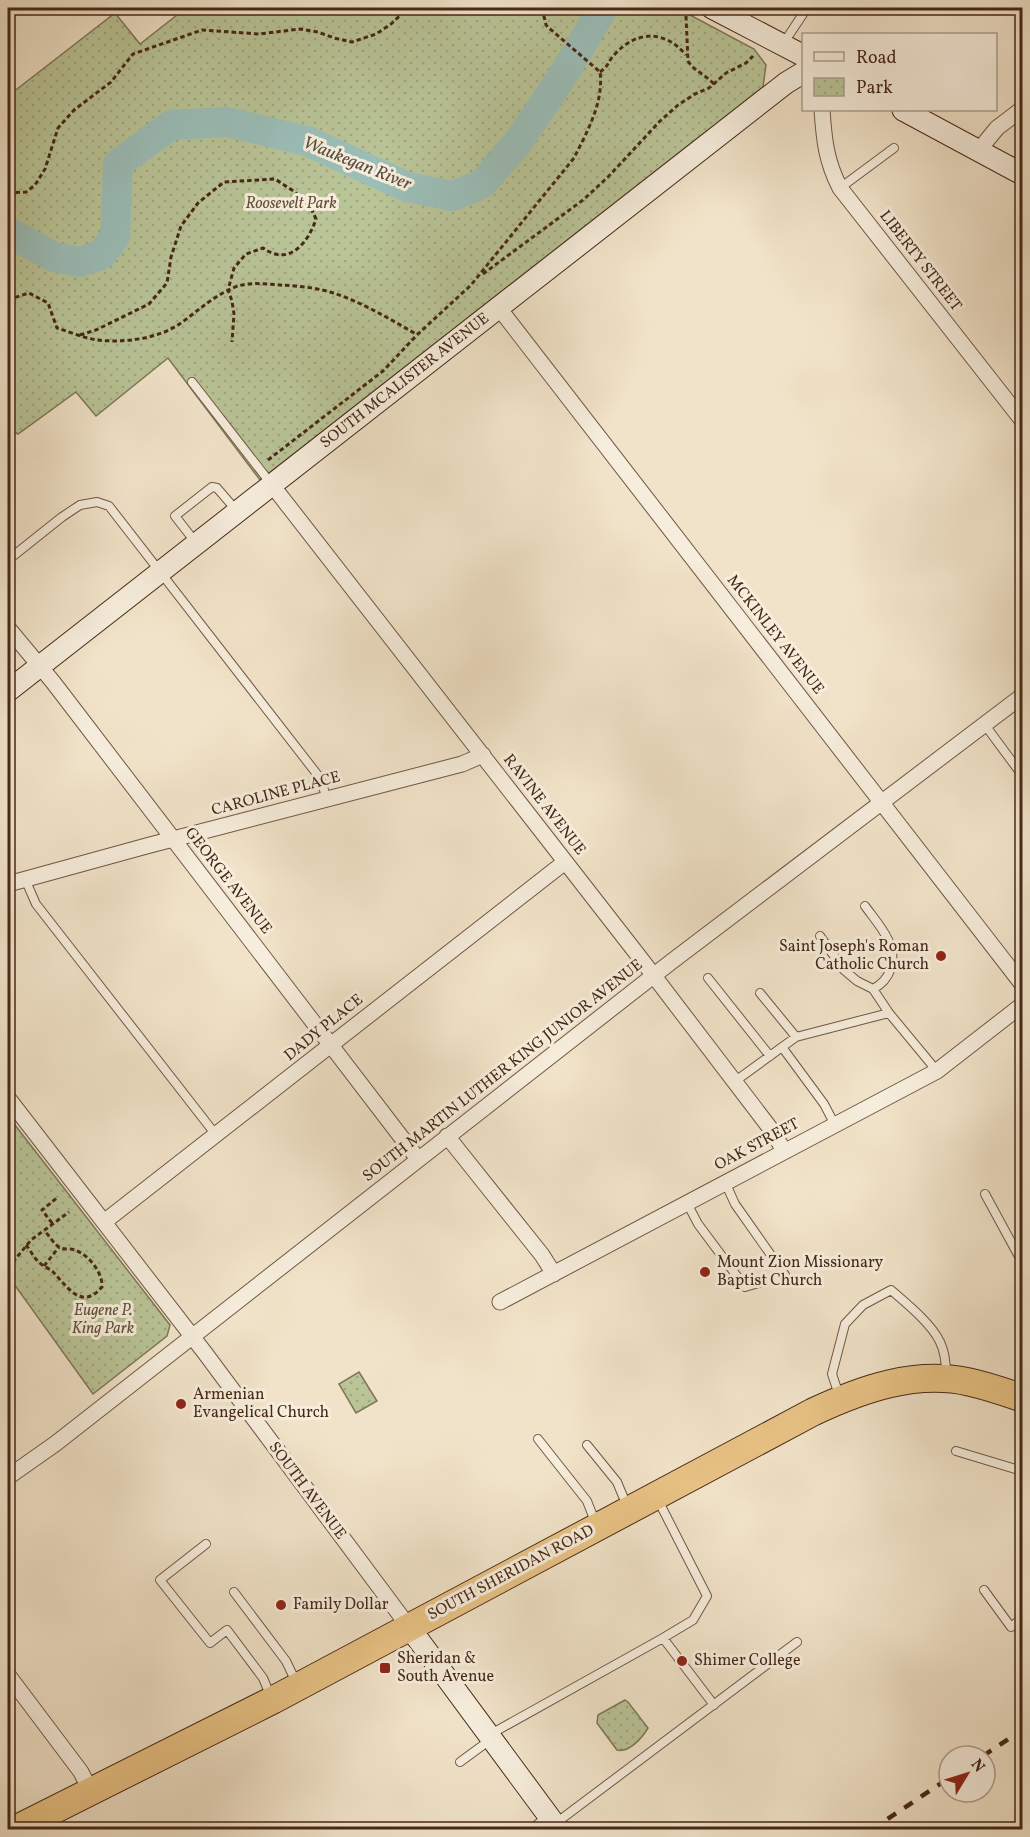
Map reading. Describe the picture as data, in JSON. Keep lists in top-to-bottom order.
{
  "streets": {
    "highway": ["SOUTH SHERIDAN ROAD"],
    "street": [
      "LIBERTY STREET",
      "SOUTH MCALISTER AVENUE",
      "MCKINLEY AVENUE",
      "CAROLINE PLACE",
      "RAVINE AVENUE",
      "GEORGE AVENUE",
      "DADY PLACE",
      "SOUTH MARTIN LUTHER KING JUNIOR AVENUE",
      "OAK STREET",
      "SOUTH AVENUE"
    ]
  },
  "crossings": [
    ["SOUTH MCALISTER AVENUE", "MCKINLEY AVENUE"],
    ["SOUTH MCALISTER AVENUE", "RAVINE AVENUE"],
    ["SOUTH MCALISTER AVENUE", "GEORGE AVENUE"],
    ["MCKINLEY AVENUE", "SOUTH MARTIN LUTHER KING JUNIOR AVENUE"],
    ["CAROLINE PLACE", "RAVINE AVENUE"],
    ["CAROLINE PLACE", "GEORGE AVENUE"],
    ["RAVINE AVENUE", "DADY PLACE"],
    ["RAVINE AVENUE", "SOUTH MARTIN LUTHER KING JUNIOR AVENUE"],
    ["RAVINE AVENUE", "OAK STREET"],
    ["GEORGE AVENUE", "DADY PLACE"],
    ["GEORGE AVENUE", "SOUTH MARTIN LUTHER KING JUNIOR AVENUE"],
    ["DADY PLACE", "SOUTH AVENUE"],
    ["SOUTH MARTIN LUTHER KING JUNIOR AVENUE", "SOUTH AVENUE"],
    ["SOUTH AVENUE", "SOUTH SHERIDAN ROAD"]
  ],
  "water": ["Waukegan River"],
  "parks": ["Roosevelt Park", "Eugene P. King Park"],
  "places": {
    "other": [
      "Saint Joseph's Roman Catholic Church",
      "Mount Zion Missionary Baptist Church",
      "Armenian Evangelical Church",
      "Family Dollar",
      "Shimer College"
    ],
    "transit": ["Sheridan & South Avenue"]
  },
  "legend": ["Road", "Park"],
  "north": "top right"
}
